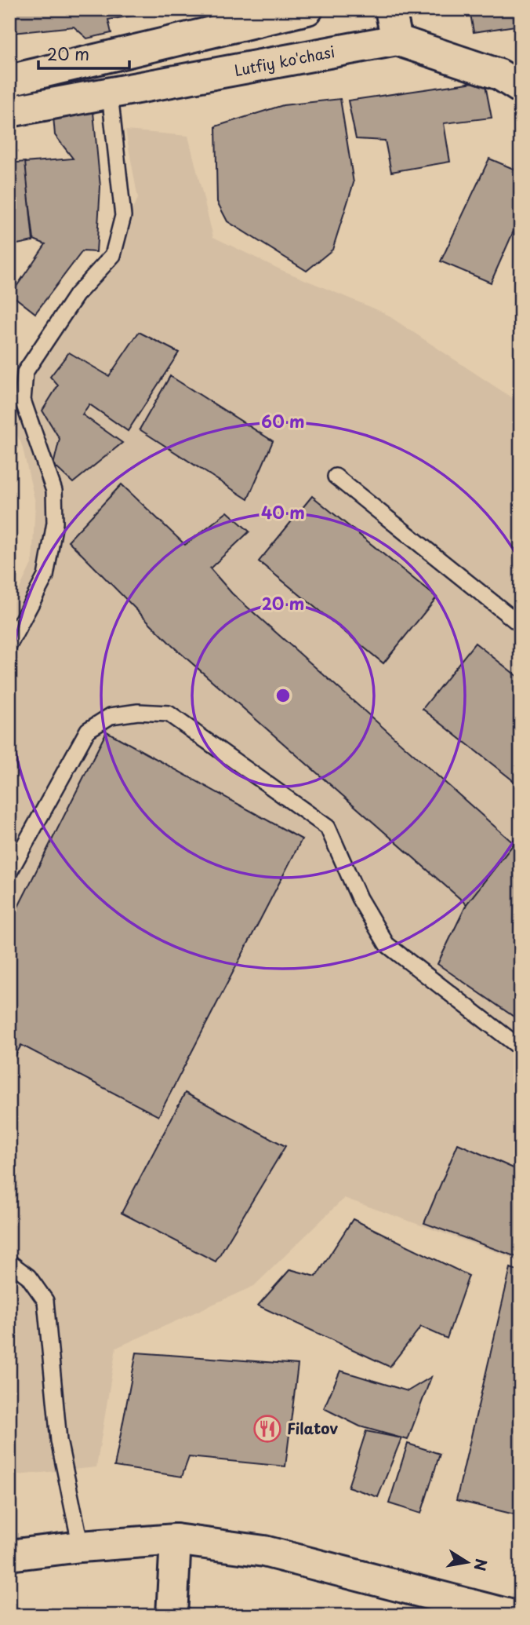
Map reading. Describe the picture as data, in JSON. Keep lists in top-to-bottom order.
{
  "streets": {
    "street": ["Lutfiy ko'chasi"]
  },
  "places": {
    "restaurant": ["Filatov"]
  },
  "scale_bar": "20 m",
  "north": "right",
  "rings": ["60 m", "40 m", "20 m"]
}
